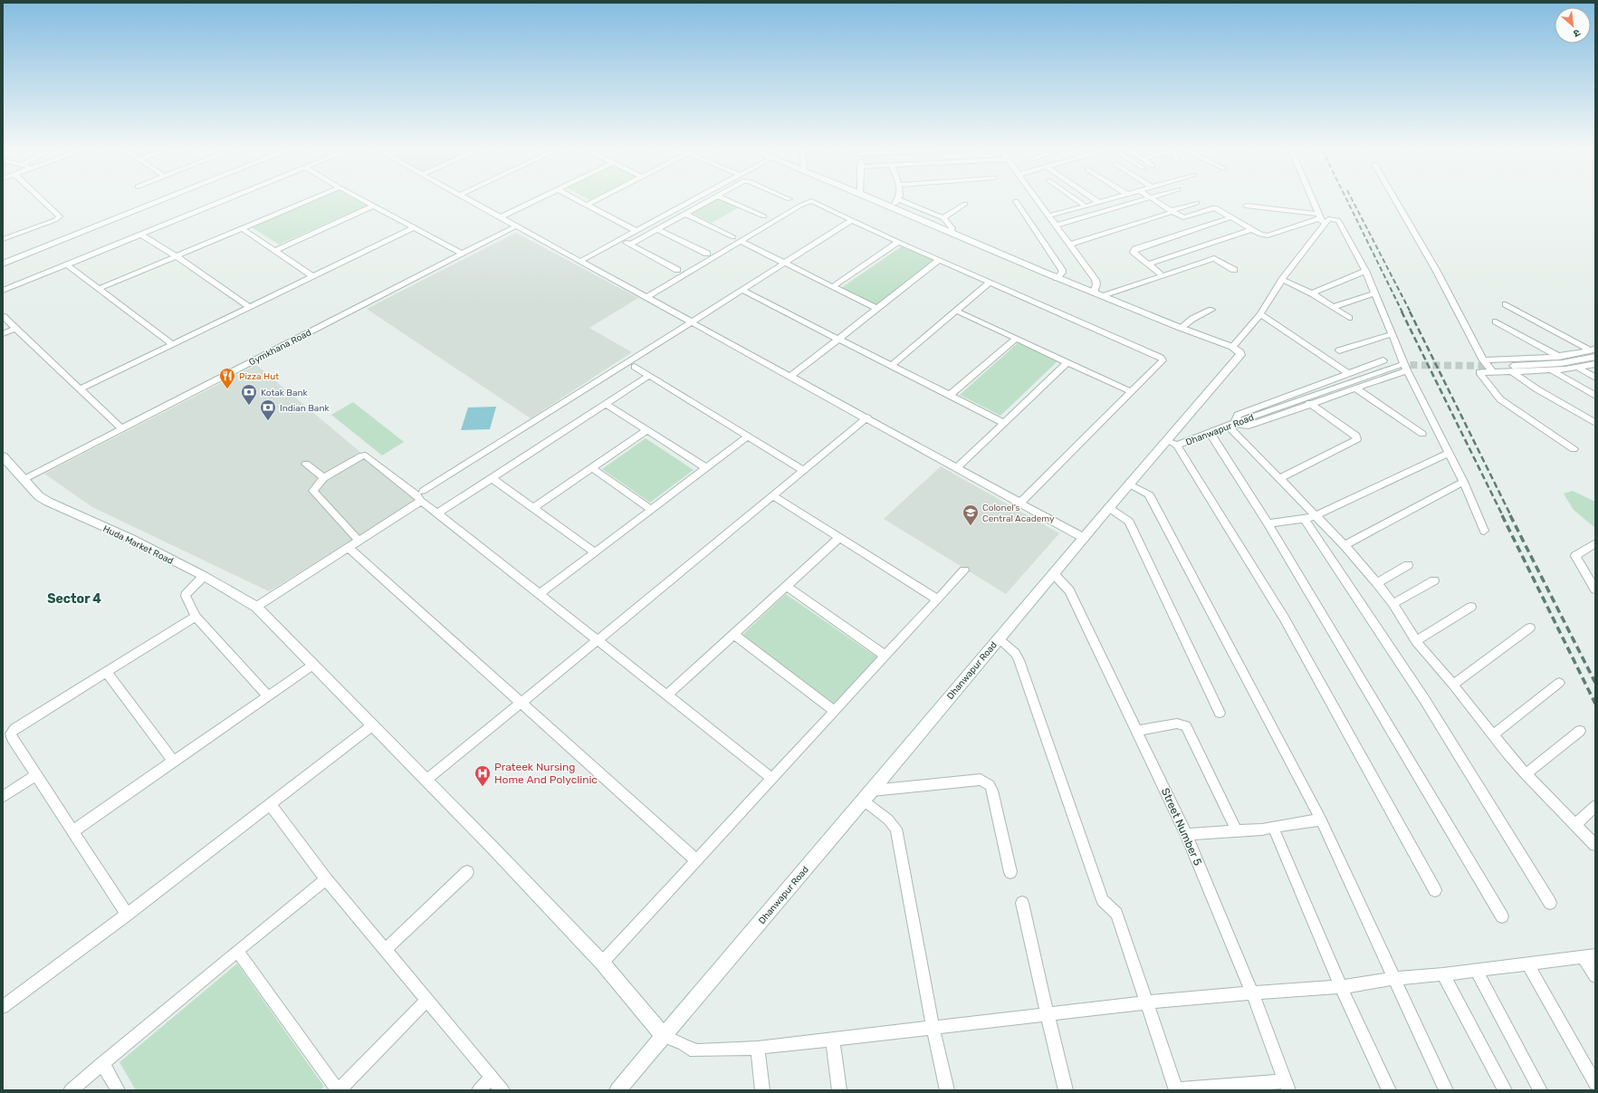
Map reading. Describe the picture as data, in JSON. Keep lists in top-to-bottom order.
{
  "streets": {
    "street": [
      "Gymkhana Road",
      "Dhanwapur Road",
      "Huda Market Road",
      "Street Number 5"
    ]
  },
  "crossings": [
    ["Gymkhana Road", "Huda Market Road"],
    ["Dhanwapur Road", "Huda Market Road"],
    ["Dhanwapur Road", "Street Number 5"]
  ],
  "districts": ["Sector 4"],
  "places": {
    "restaurant": ["Pizza Hut"],
    "bank": ["Kotak Bank", "Indian Bank"],
    "school or university": ["Colonel's Central Academy"],
    "hospital": ["Prateek Nursing Home And Polyclinic"]
  },
  "north": "bottom right"
}
